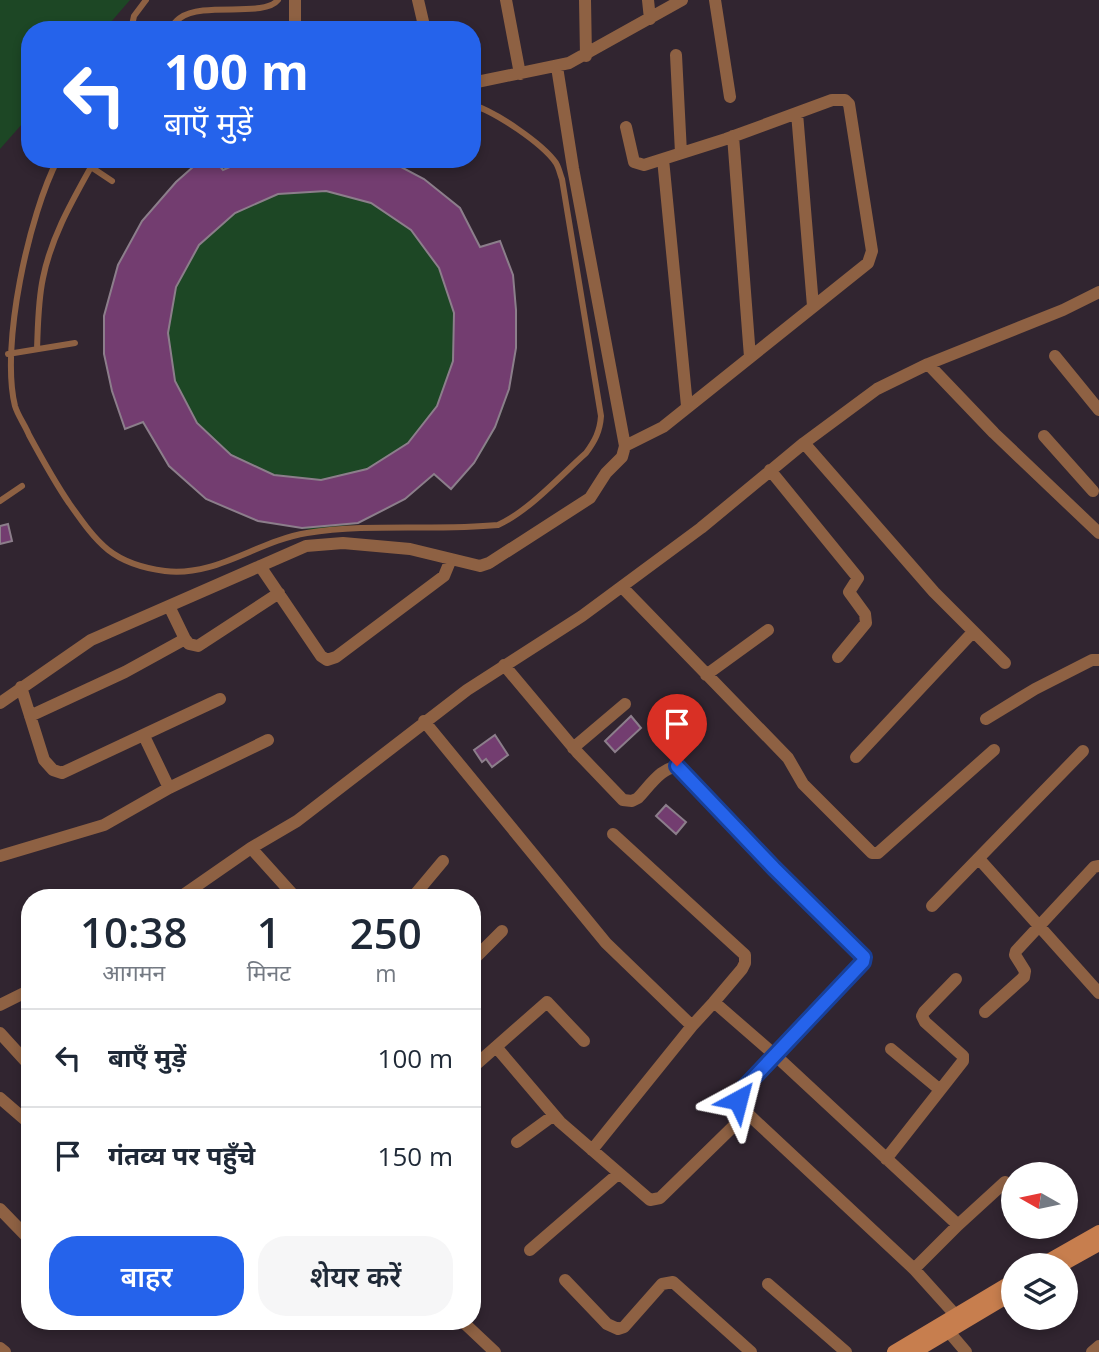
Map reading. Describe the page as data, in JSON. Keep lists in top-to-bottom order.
{
  "north": "left",
  "page": {
    "turn": ["100 m", "बाएँ मुड़ें"],
    "eta": [
      "10:38",
      "आगमन",
      "1",
      "मिनट",
      "250",
      "m"
    ],
    "list": [
      {
        "name": "बाएँ मुड़ें",
        "value": "100 m"
      },
      {
        "name": "गंतव्य पर पहुँचे",
        "value": "150 m"
      }
    ],
    "buttons": ["बाहर", "शेयर करें"]
  }
}
